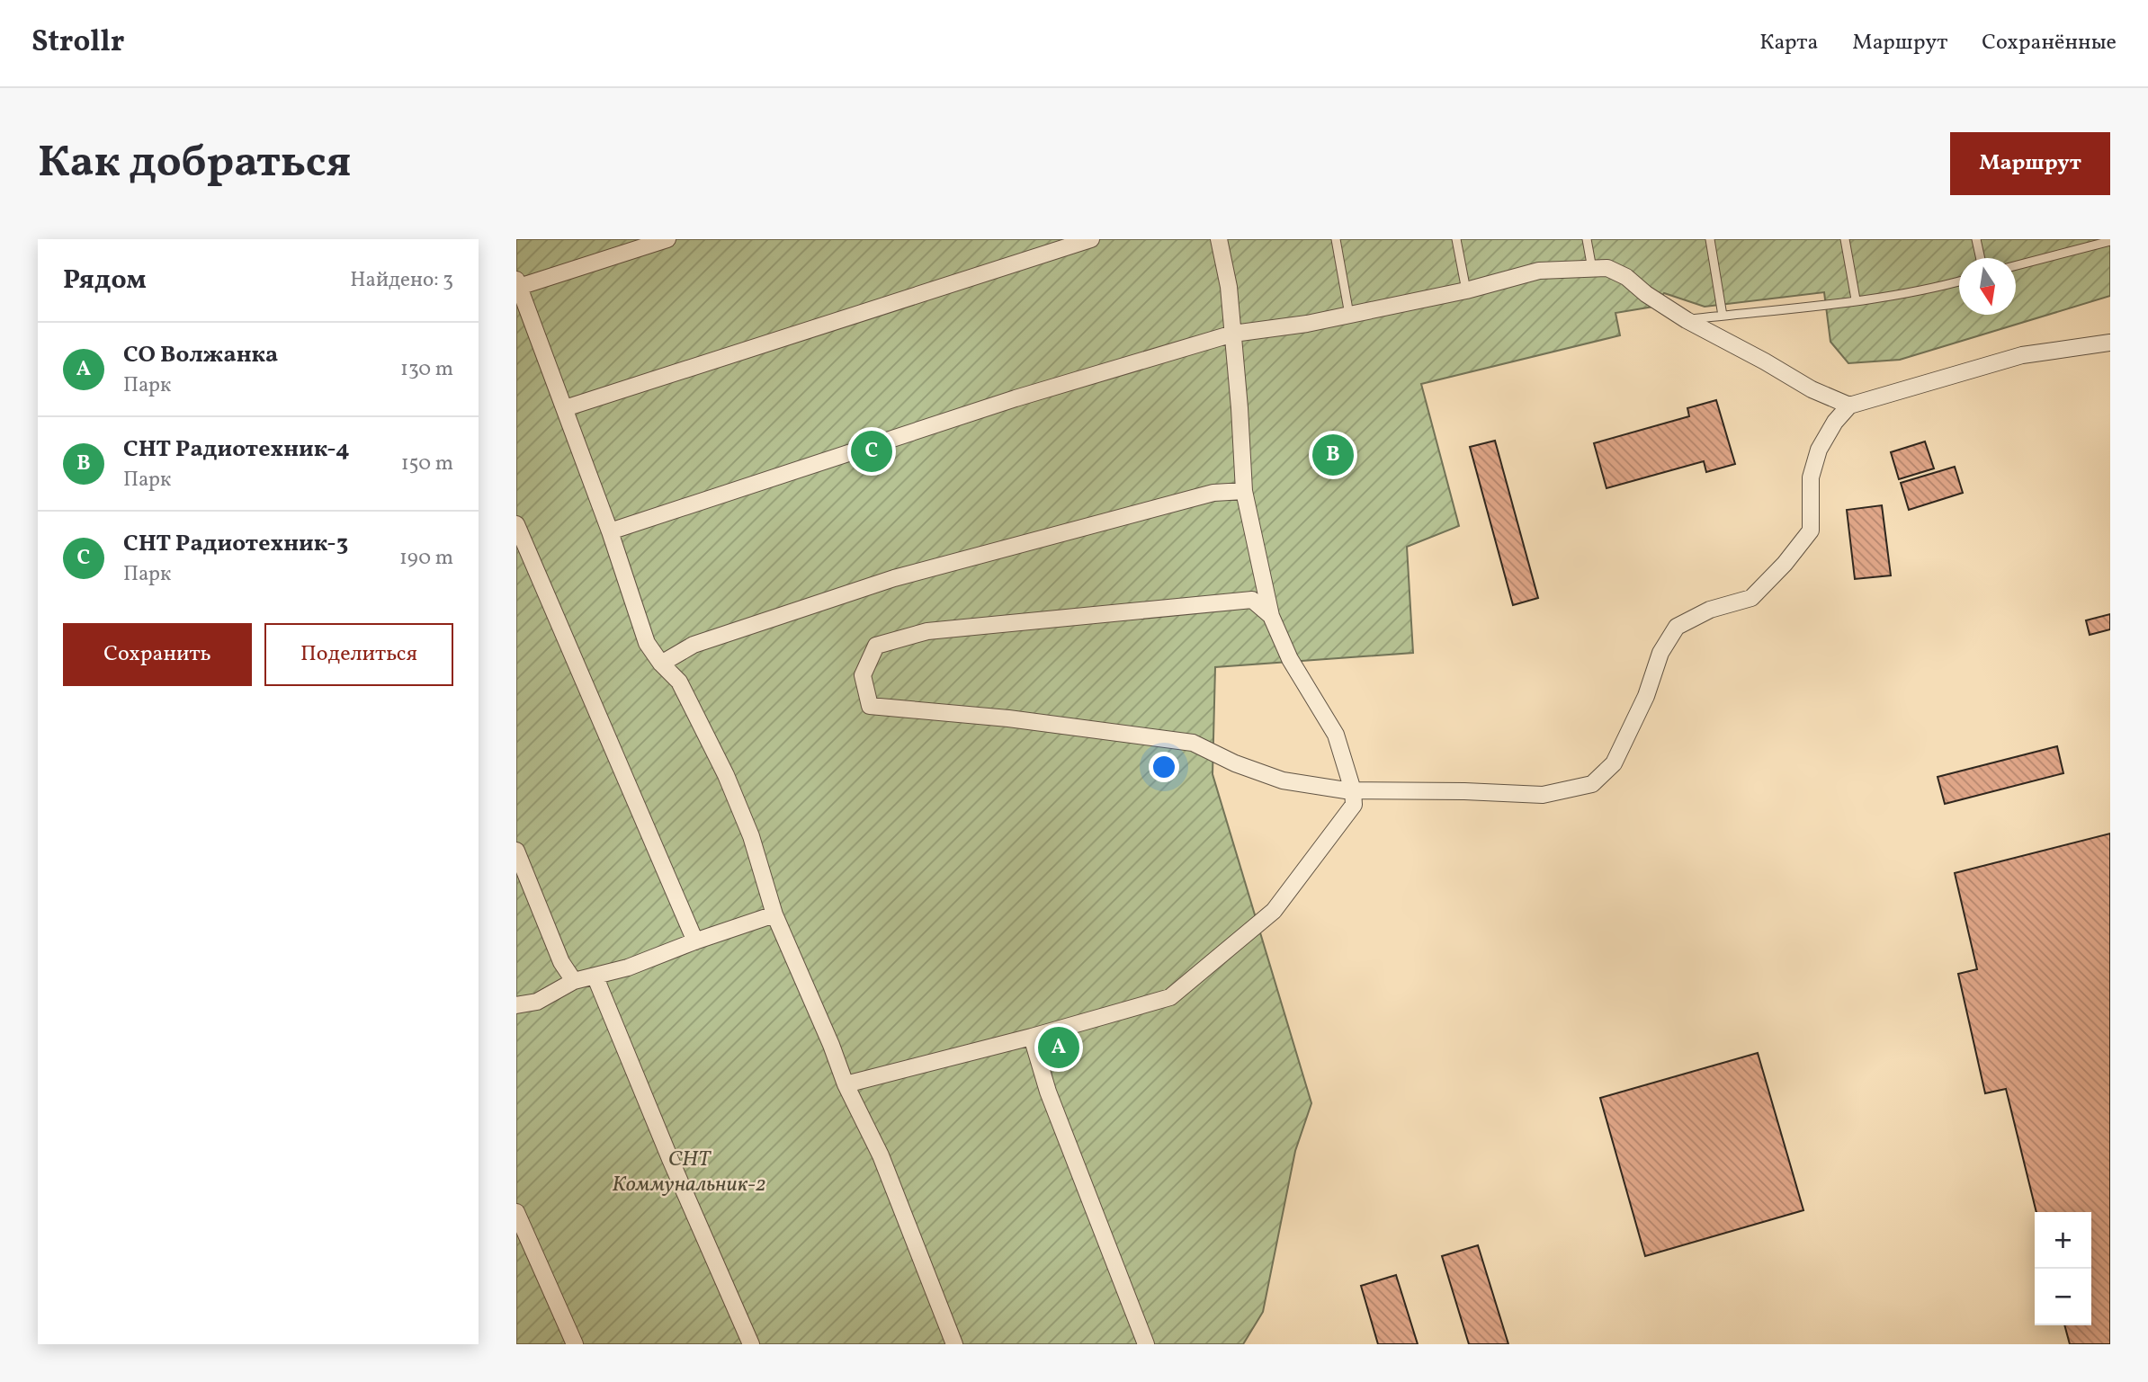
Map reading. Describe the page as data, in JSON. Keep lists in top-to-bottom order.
{
  "parks": ["СНТ Коммунальник-2"],
  "north": "bottom",
  "page": {
    "header": "Strollr",
    "nav": ["Карта", "Маршрут", "Сохранённые"],
    "buttons": [
      "Маршрут",
      ["Сохранить", "Поделиться"]
    ],
    "title": "Как добраться",
    "heading": ["Рядом", "Найдено: 3"],
    "list": [
      {
        "mark": "A",
        "name": "СО Волжанка",
        "note": "Парк",
        "value": "130 m"
      },
      {
        "mark": "B",
        "name": "СНТ Радиотехник-4",
        "note": "Парк",
        "value": "150 m"
      },
      {
        "mark": "C",
        "name": "СНТ Радиотехник-3",
        "note": "Парк",
        "value": "190 m"
      }
    ],
    "pins": ["C", "B", "A"],
    "map_buttons": ["+", "−"]
  }
}
